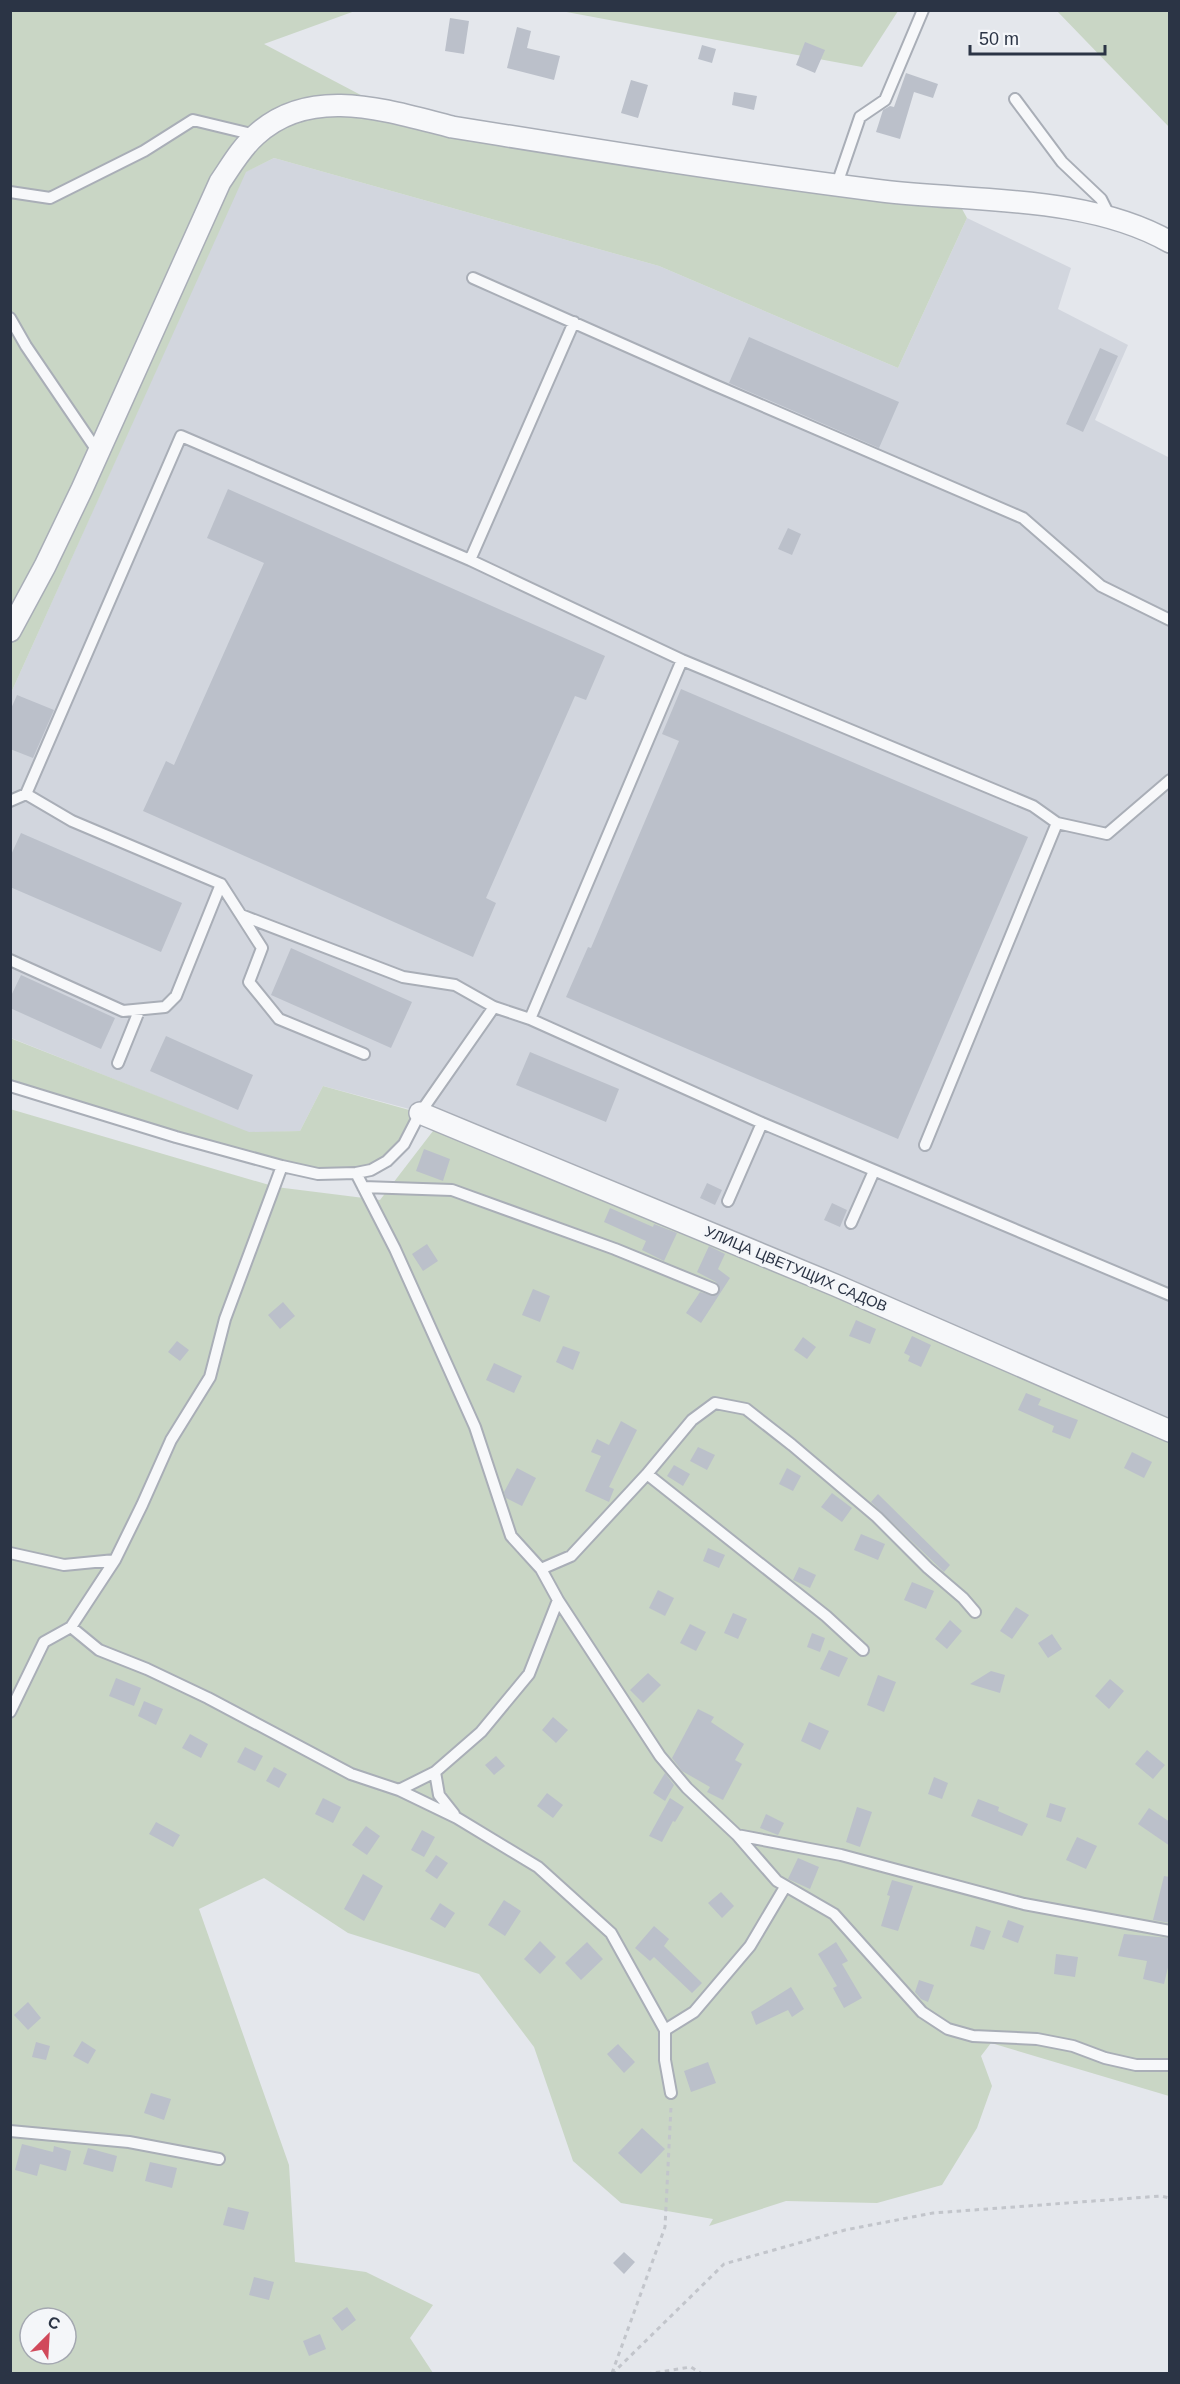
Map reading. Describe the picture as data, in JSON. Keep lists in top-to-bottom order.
{
  "streets": {
    "street": ["УЛИЦА ЦВЕТУЩИХ САДОВ"]
  },
  "scale_bar": "50 m",
  "north": "top right"
}
